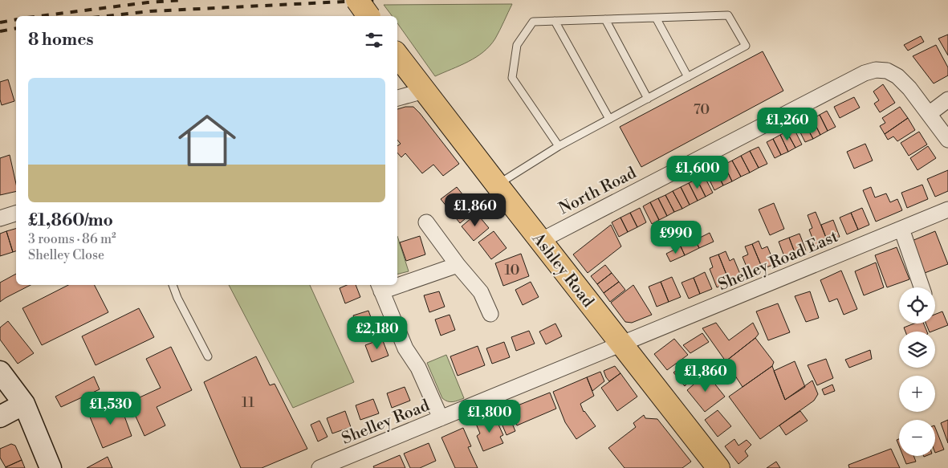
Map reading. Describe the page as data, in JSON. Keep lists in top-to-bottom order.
{
  "streets": {
    "main road": ["Ashley Road"],
    "street": ["North Road", "Shelley Road East", "Shelley Road"]
  },
  "crossings": [
    ["North Road", "Ashley Road"],
    ["Shelley Road East", "Ashley Road"],
    ["Shelley Road East", "Shelley Road"],
    ["Ashley Road", "Shelley Road"]
  ],
  "house_numbers": ["70", "10", "11"],
  "page": {
    "heading": "8 homes",
    "list": [
      {
        "name": "£1,860/mo",
        "note": "3 rooms · 86 m² · Shelley Close"
      }
    ],
    "price": [
      "£1,260",
      "£1,600",
      "£1,860",
      "£990",
      "£2,180",
      "£1,860",
      "£1,530",
      "£1,800"
    ],
    "map_buttons": ["+", "−"]
  }
}
